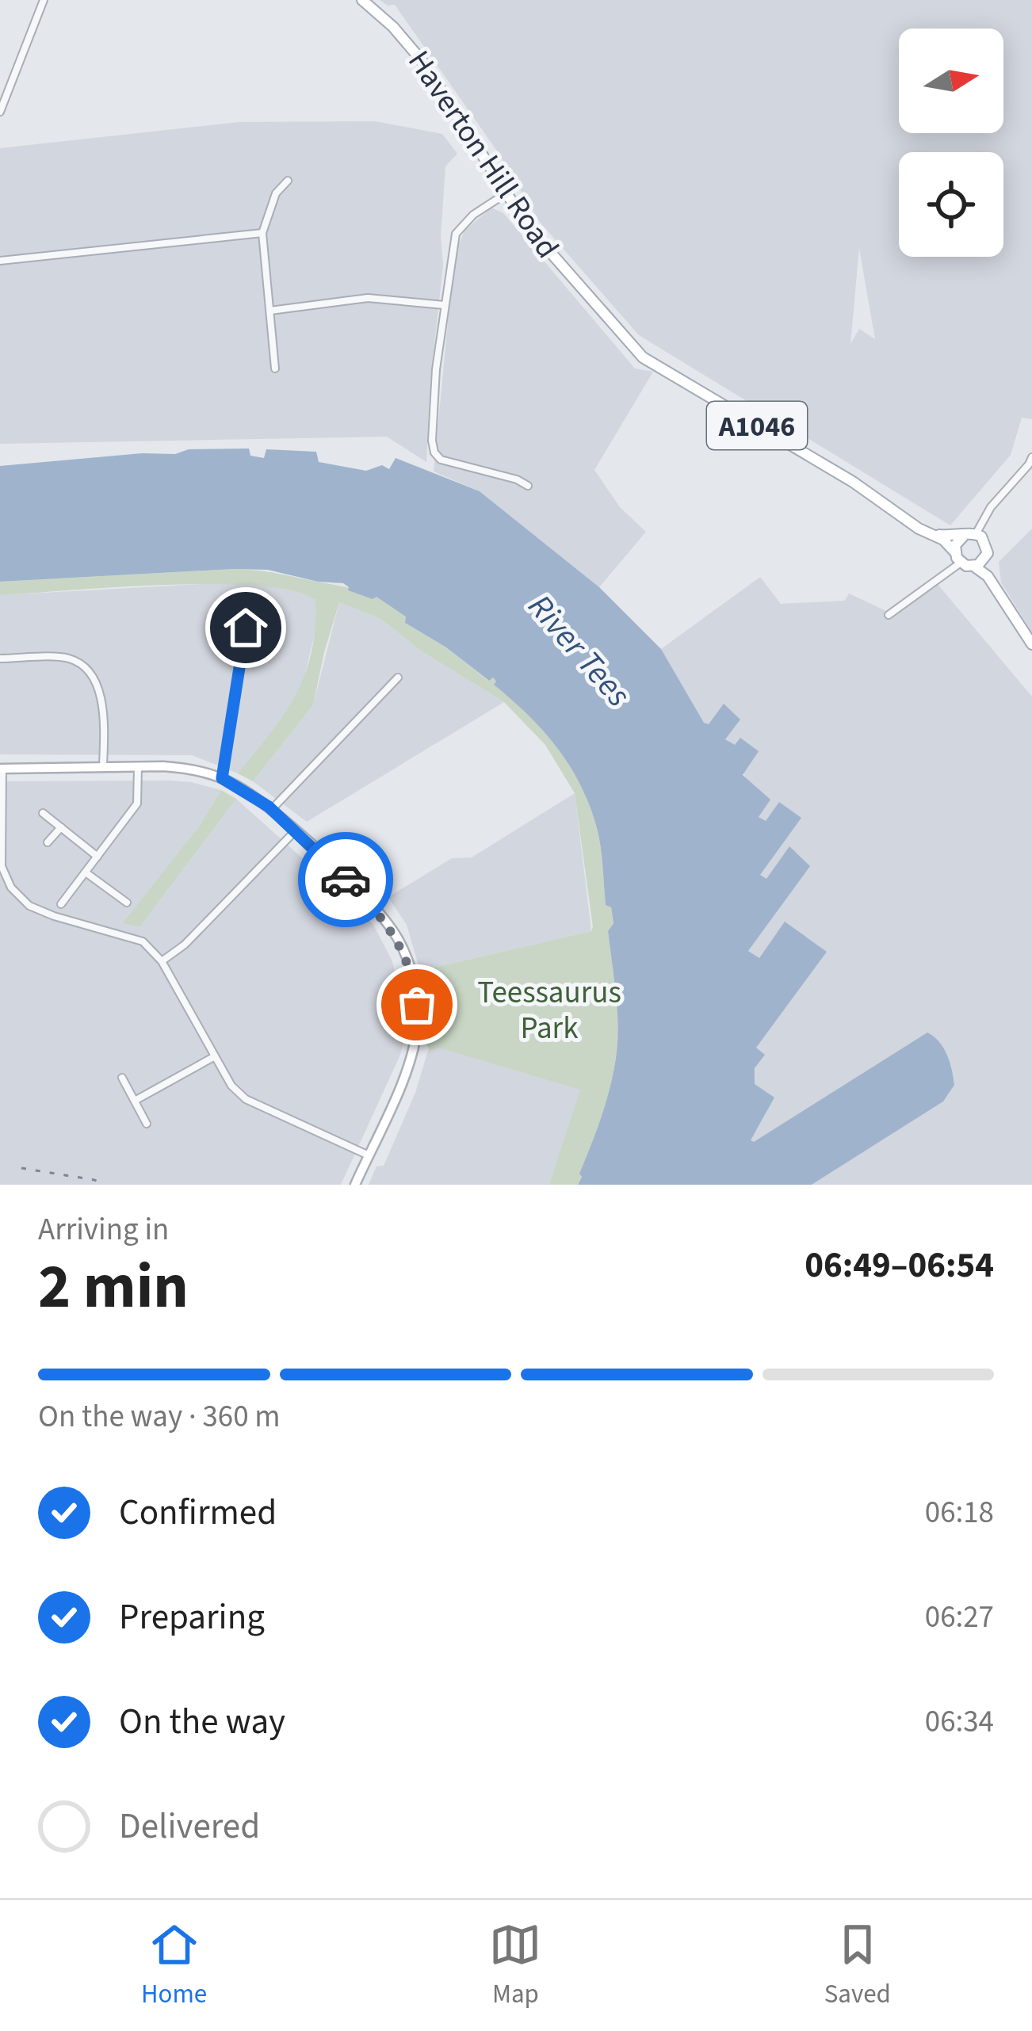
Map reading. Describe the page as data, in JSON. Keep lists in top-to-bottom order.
{
  "streets": {
    "main road": ["Haverton Hill Road", "A1046"]
  },
  "water": ["River Tees"],
  "parks": ["Teessaurus Park"],
  "north": "right",
  "page": {
    "heading": ["2 min", "Arriving in", "06:49–06:54"],
    "bar": "On the way · 360 m",
    "list": [
      ["Confirmed", "06:18"],
      ["Preparing", "06:27"],
      ["On the way", "06:34"],
      "Delivered"
    ],
    "tabs": ["Home", "Map", "Saved"]
  }
}
